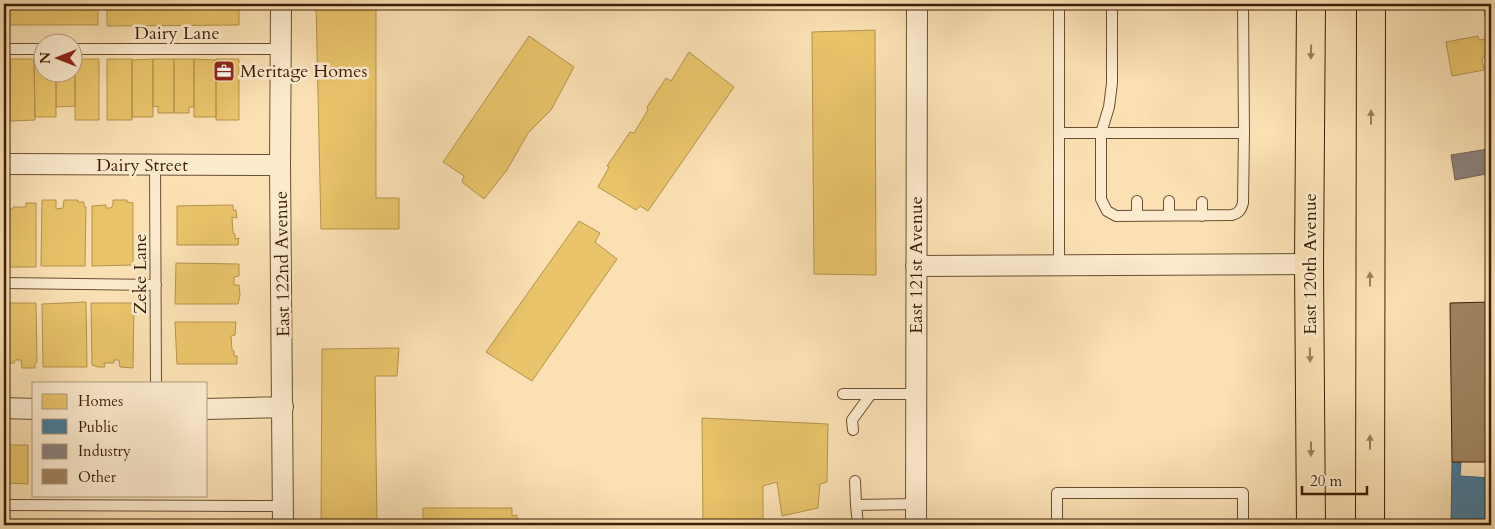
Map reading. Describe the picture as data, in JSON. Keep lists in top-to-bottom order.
{
  "streets": {
    "main road": ["East 120th Avenue"],
    "street": ["Dairy Street", "East 122nd Avenue", "East 121st Avenue"],
    "lane": ["Dairy Lane", "Zeke Lane"]
  },
  "crossings": [
    ["Dairy Lane", "East 122nd Avenue"],
    ["Dairy Street", "East 122nd Avenue"],
    ["Dairy Street", "Zeke Lane"]
  ],
  "places": {
    "office": ["Meritage Homes"]
  },
  "legend": [
    "Homes",
    "Public",
    "Industry",
    "Other"
  ],
  "scale_bar": "20 m",
  "north": "left"
}
